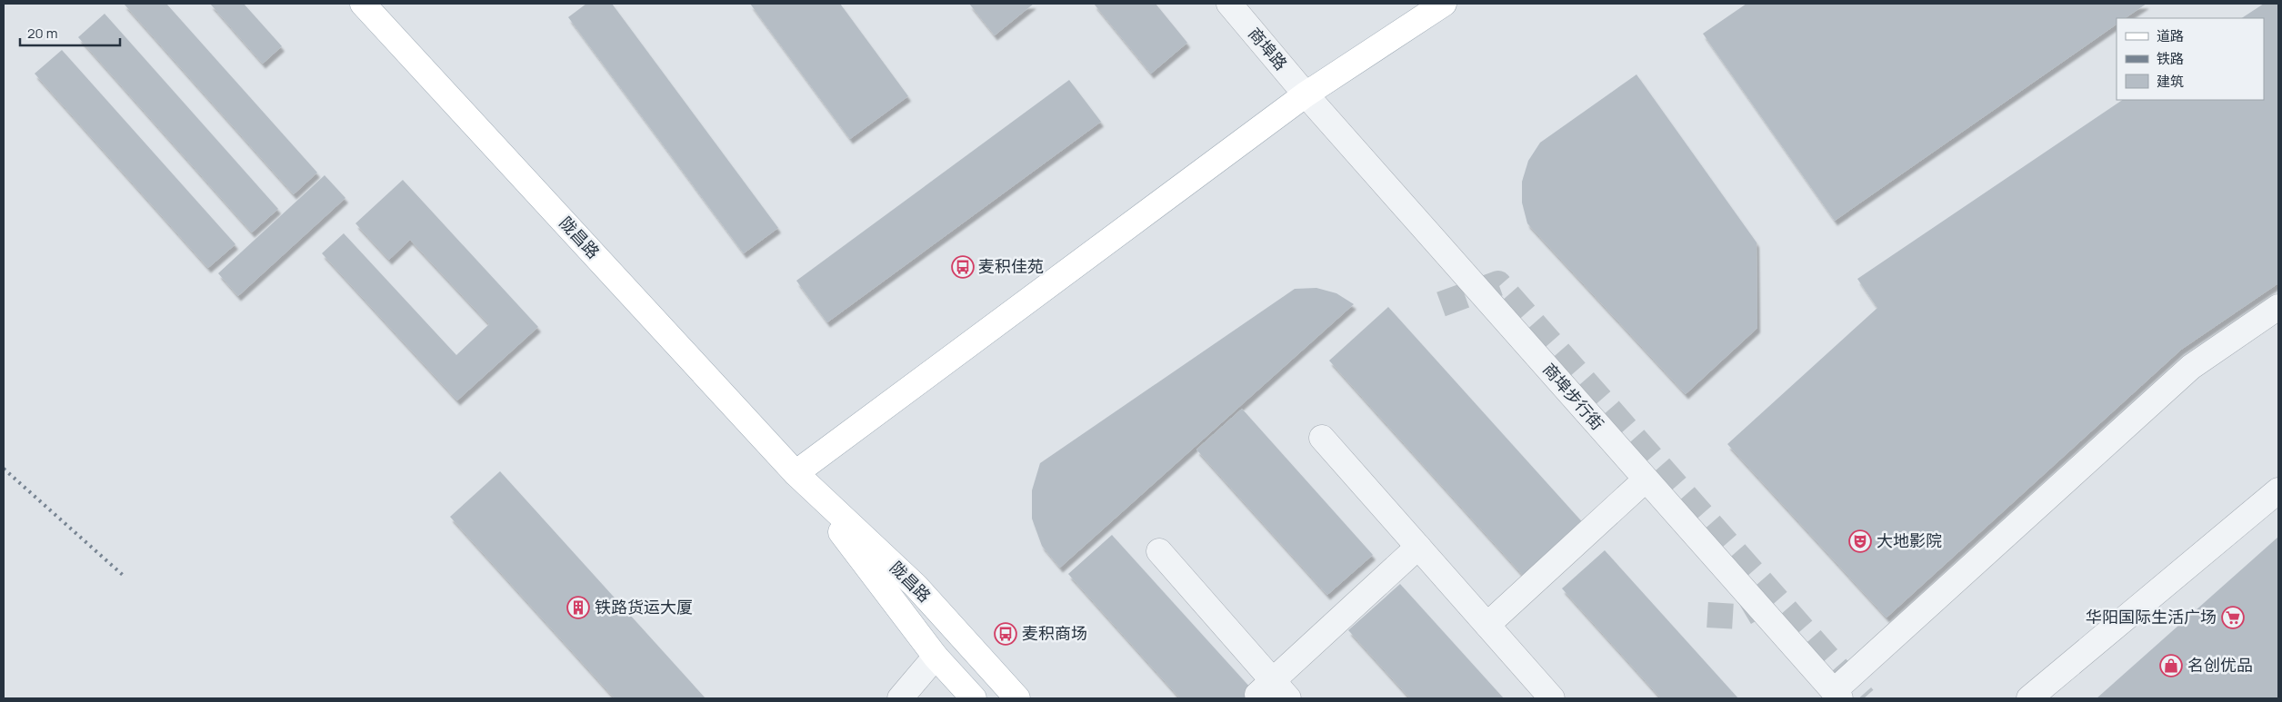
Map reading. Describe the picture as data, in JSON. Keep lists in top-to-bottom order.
{
  "streets": {
    "main road": ["陇昌路"],
    "street": ["商埠路", "商埠步行街"]
  },
  "crossings": [
    ["商埠路", "商埠步行街"]
  ],
  "places": {
    "bus stop": ["麦积佳苑", "麦积商场"],
    "theatre": ["大地影院"],
    "building": ["铁路货运大厦"],
    "supermarket": ["华阳国际生活广场"],
    "shop": ["名创优品"]
  },
  "legend": ["道路", "铁路", "建筑"],
  "scale_bar": "20 m"
}
